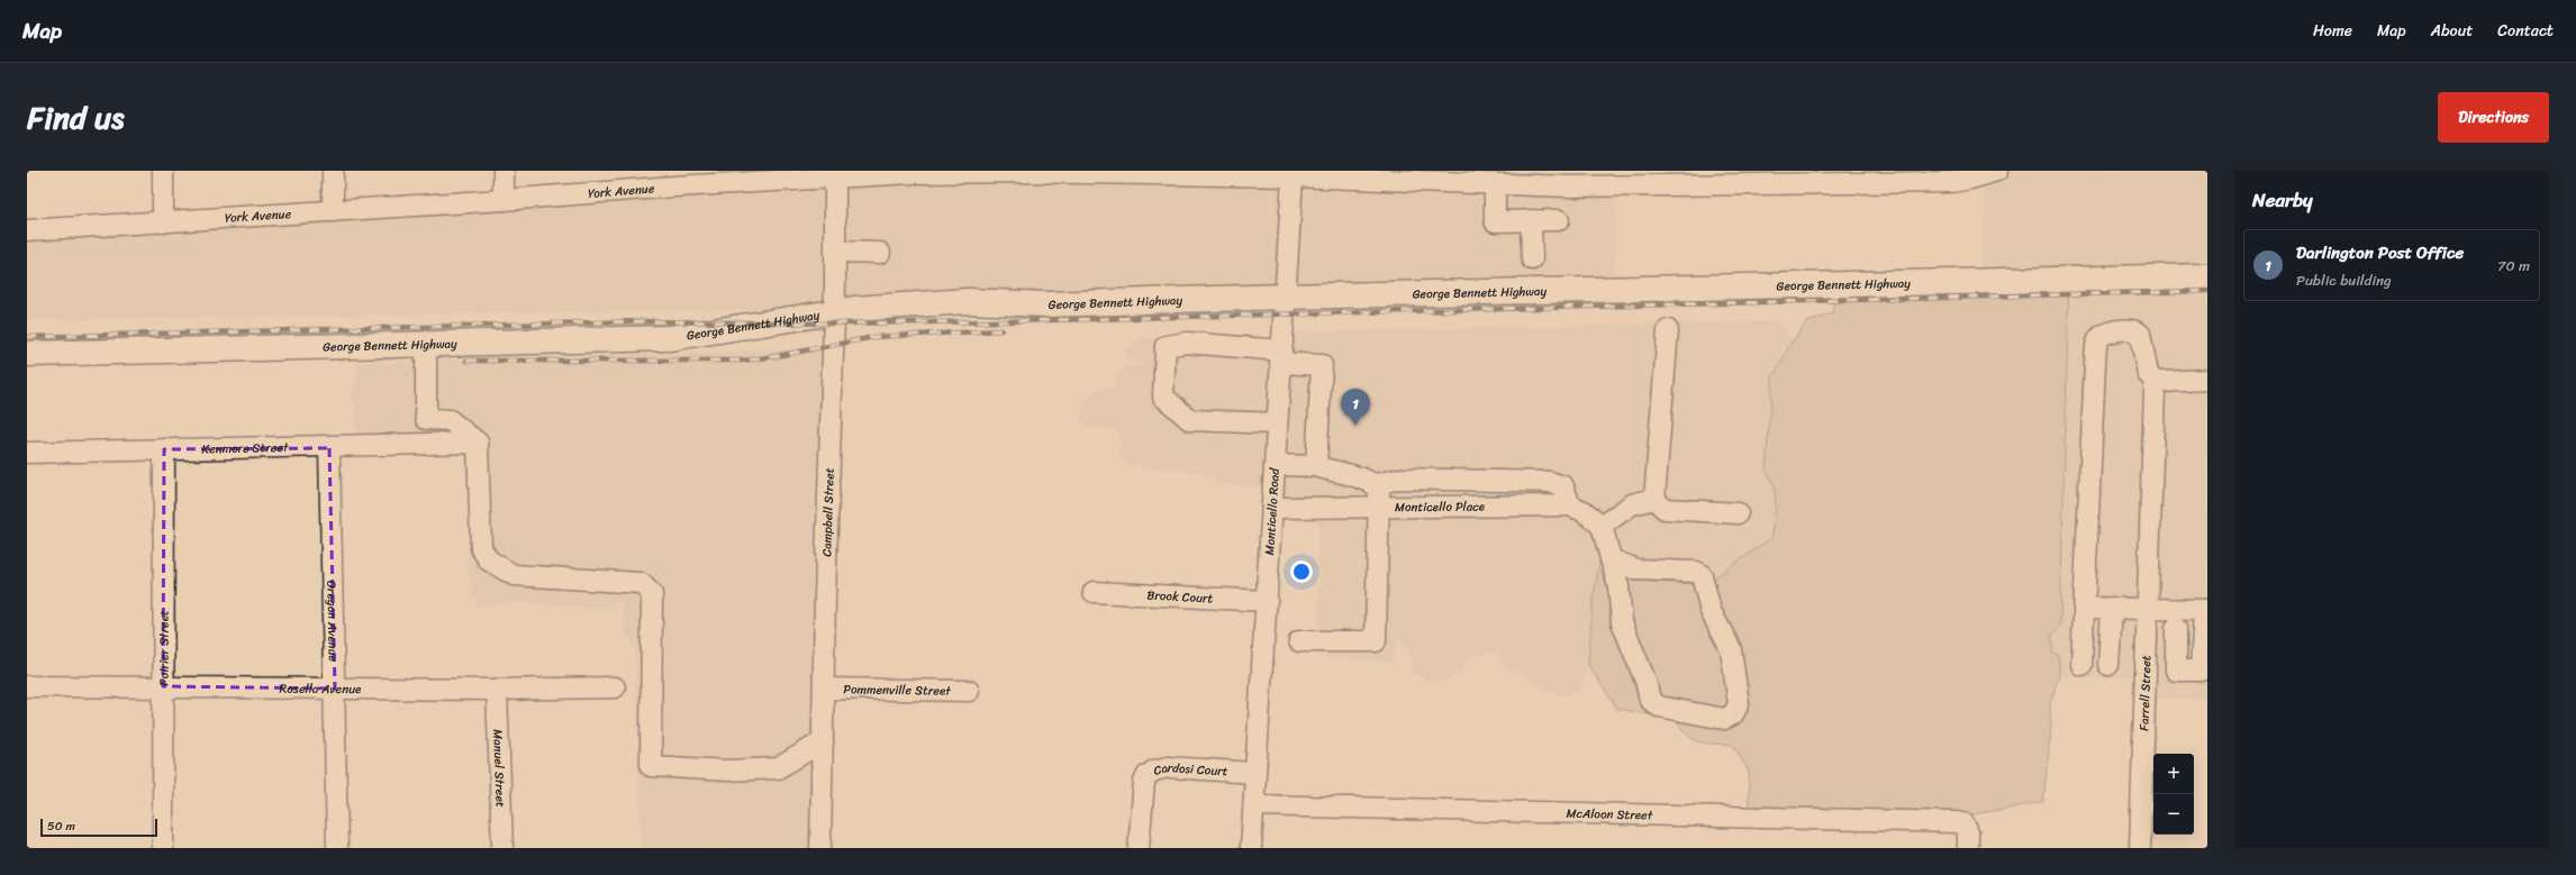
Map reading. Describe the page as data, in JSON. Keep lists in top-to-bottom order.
{
  "streets": {
    "main road": ["George Bennett Highway"],
    "street": [
      "York Avenue",
      "Kenmore Street",
      "Monticello Place",
      "Campbell Street",
      "Monticello Road",
      "Brook Court",
      "Oregon Avenue",
      "Poirier Street",
      "Rosella Avenue",
      "Pommenville Street",
      "Farrell Street",
      "Manuel Street",
      "Cardosi Court",
      "McAloon Street"
    ]
  },
  "crossings": [
    ["York Avenue", "Campbell Street"],
    ["York Avenue", "Monticello Road"],
    ["George Bennett Highway", "Campbell Street"],
    ["George Bennett Highway", "Monticello Road"],
    ["Kenmore Street", "Oregon Avenue"],
    ["Kenmore Street", "Poirier Street"],
    ["Monticello Place", "Monticello Road"],
    ["Campbell Street", "Pommenville Street"],
    ["Monticello Road", "Brook Court"],
    ["Monticello Road", "Cardosi Court"],
    ["Monticello Road", "McAloon Street"],
    ["Oregon Avenue", "Rosella Avenue"],
    ["Poirier Street", "Rosella Avenue"],
    ["Rosella Avenue", "Manuel Street"]
  ],
  "scale_bar": "50 m",
  "page": {
    "header": "Map",
    "nav": [
      "Home",
      "Map",
      "About",
      "Contact"
    ],
    "title": "Find us",
    "buttons": "Directions",
    "heading": "Nearby",
    "list": [
      {
        "mark": "1",
        "name": "Darlington Post Office",
        "note": "Public building",
        "value": "70 m"
      }
    ],
    "pins": "1",
    "map_buttons": ["+", "−"],
    "scale": "50 m"
  }
}
